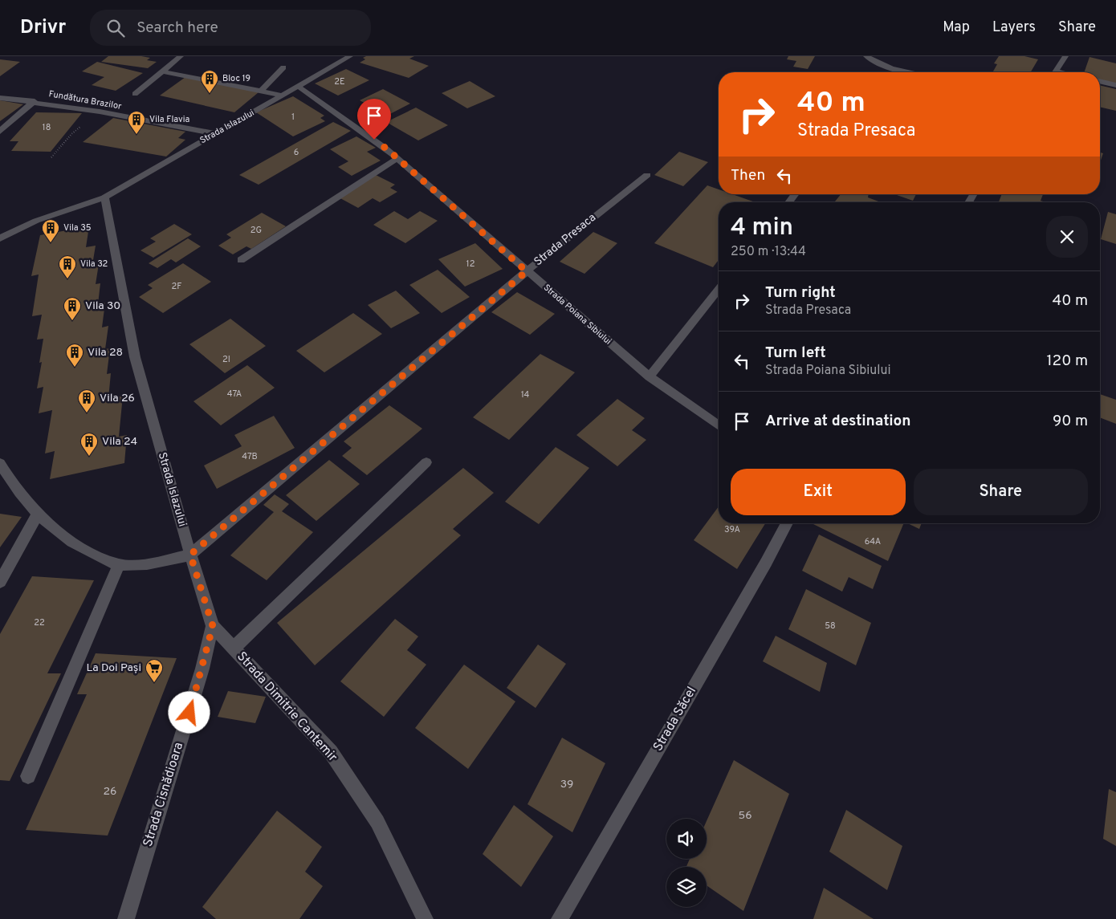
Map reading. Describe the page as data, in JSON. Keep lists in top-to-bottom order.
{
  "streets": {
    "street": [
      "Fundătura Brazilor",
      "Strada Islazului",
      "Strada Presaca",
      "Strada Poiana Sibiului",
      "Strada Dimitrie Cantemir",
      "Strada Săcel",
      "Strada Cisnădioara"
    ]
  },
  "crossings": [
    ["Fundătura Brazilor", "Strada Islazului"],
    ["Strada Islazului", "Strada Presaca"],
    ["Strada Islazului", "Strada Poiana Sibiului"],
    ["Strada Presaca", "Strada Poiana Sibiului"],
    ["Strada Dimitrie Cantemir", "Strada Cisnădioara"]
  ],
  "places": {
    "building": [
      "Bloc 19",
      "Vila Flavia",
      "Vila 35",
      "Vila 32",
      "Vila 30",
      "Vila 28",
      "Vila 26",
      "Vila 24"
    ],
    "supermarket": ["La Doi Pași"]
  },
  "house_numbers": [
    "2E",
    "1",
    "18",
    "6",
    "2G",
    "12",
    "2F",
    "2I",
    "47A",
    "14",
    "47B",
    "39A",
    "64A",
    "22",
    "58",
    "39",
    "26",
    "56"
  ],
  "page": {
    "header": "Drivr",
    "search": "Search here",
    "nav": ["Map", "Layers", "Share"],
    "turn": ["40 m", "Strada Presaca"],
    "then": "Then",
    "heading": ["4 min", "250 m · 13:44"],
    "list": [
      {
        "name": "Turn right",
        "note": "Strada Presaca",
        "value": "40 m"
      },
      {
        "name": "Turn left",
        "note": "Strada Poiana Sibiului",
        "value": "120 m"
      },
      {
        "name": "Arrive at destination",
        "value": "90 m"
      }
    ],
    "buttons": ["Exit", "Share"]
  }
}
